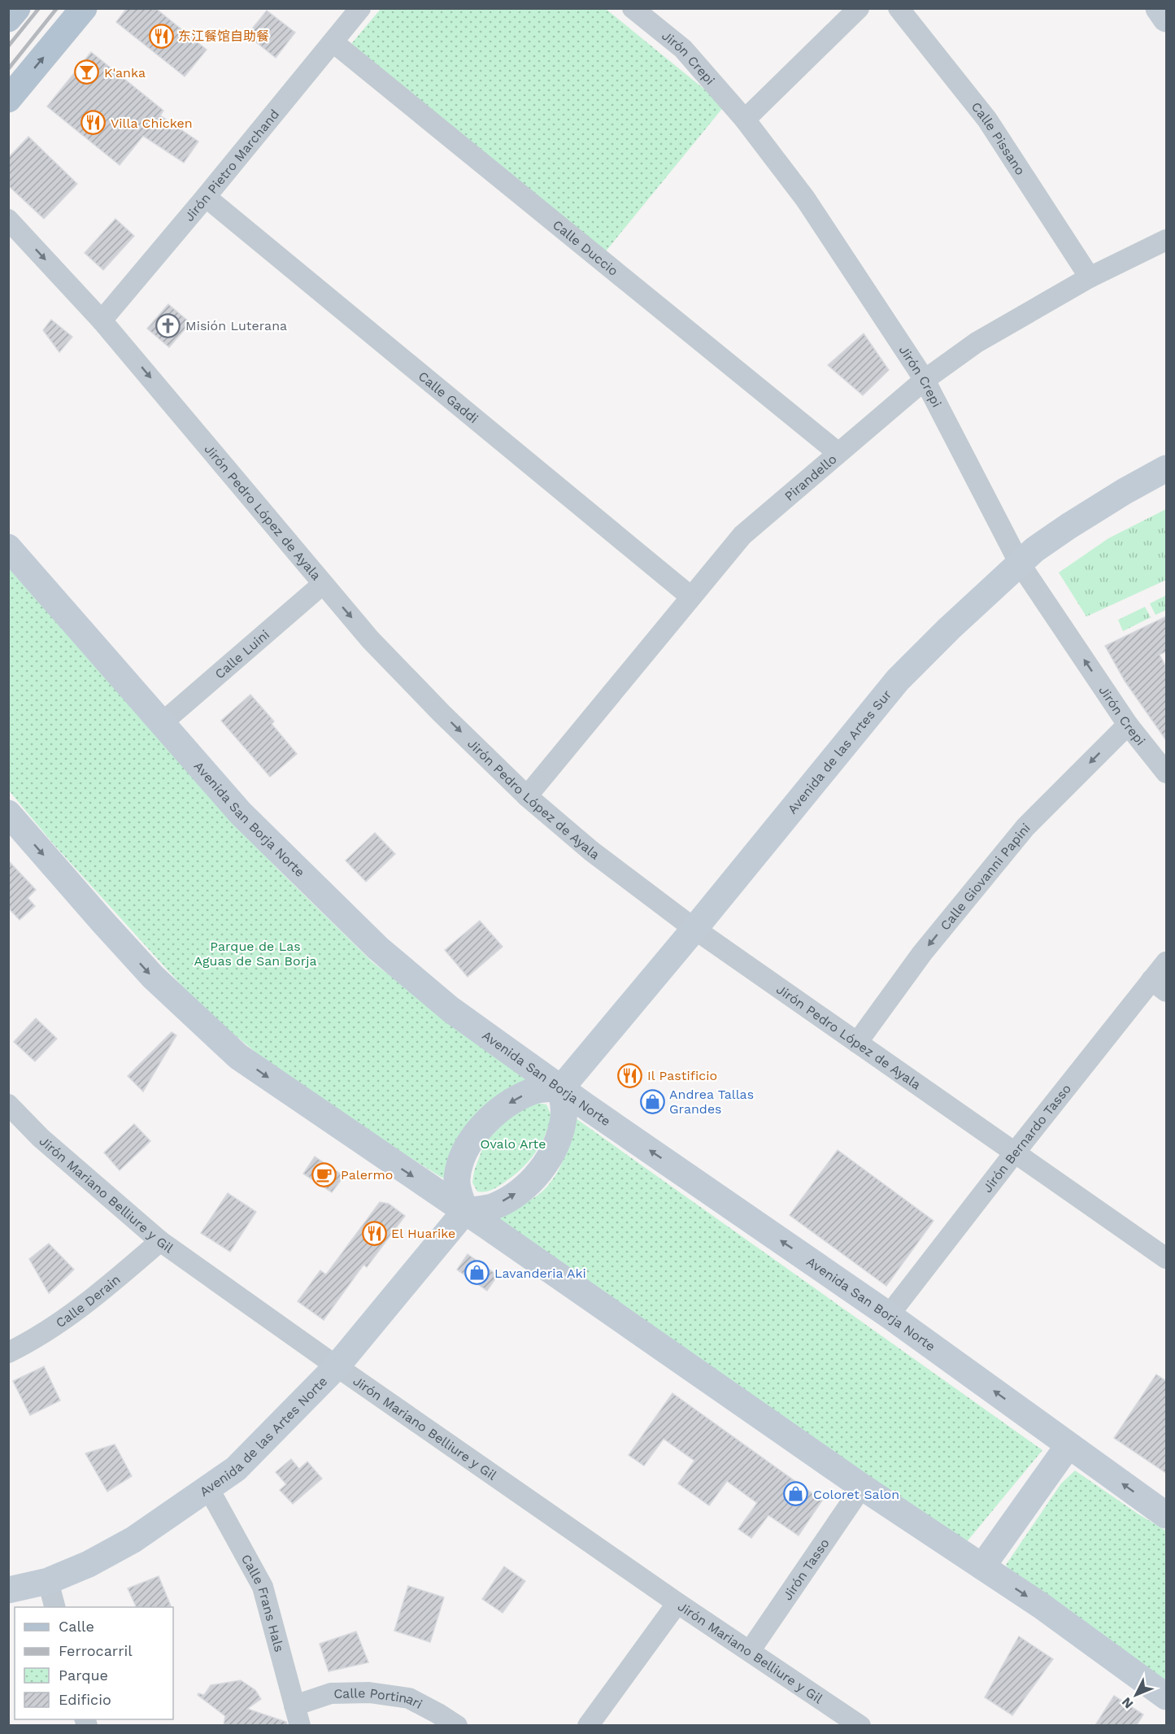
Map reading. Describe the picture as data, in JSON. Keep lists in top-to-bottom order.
{
  "streets": {
    "main road": ["Avenida de las Artes Sur", "Avenida San Borja Norte", "Avenida de las Artes Norte"],
    "street": [
      "Jirón Crepi",
      "Calle Pissano",
      "Jirón Pietro Marchand",
      "Calle Duccio",
      "Calle Gaddi",
      "Pirandello",
      "Jirón Pedro López de Ayala",
      "Calle Luini",
      "Calle Giovanni Papini",
      "Jirón Bernardo Tasso",
      "Jirón Mariano Belliure y Gil",
      "Calle Derain",
      "Jirón Tasso",
      "Calle Frans Hals",
      "Calle Portinari"
    ]
  },
  "crossings": [
    ["Jirón Crepi", "Pirandello"],
    ["Jirón Crepi", "Avenida de las Artes Sur"],
    ["Jirón Crepi", "Calle Giovanni Papini"],
    ["Calle Pissano", "Pirandello"],
    ["Jirón Pietro Marchand", "Calle Duccio"],
    ["Jirón Pietro Marchand", "Calle Gaddi"],
    ["Jirón Pietro Marchand", "Jirón Pedro López de Ayala"],
    ["Calle Duccio", "Pirandello"],
    ["Calle Gaddi", "Pirandello"],
    ["Pirandello", "Jirón Pedro López de Ayala"],
    ["Jirón Pedro López de Ayala", "Calle Luini"],
    ["Jirón Pedro López de Ayala", "Avenida de las Artes Sur"],
    ["Jirón Pedro López de Ayala", "Calle Giovanni Papini"],
    ["Jirón Pedro López de Ayala", "Jirón Bernardo Tasso"],
    ["Calle Luini", "Avenida San Borja Norte"],
    ["Avenida de las Artes Sur", "Avenida San Borja Norte"],
    ["Avenida San Borja Norte", "Jirón Bernardo Tasso"],
    ["Jirón Mariano Belliure y Gil", "Calle Derain"],
    ["Jirón Mariano Belliure y Gil", "Avenida de las Artes Norte"],
    ["Jirón Mariano Belliure y Gil", "Jirón Tasso"],
    ["Avenida de las Artes Norte", "Calle Frans Hals"],
    ["Calle Frans Hals", "Calle Portinari"]
  ],
  "one_way": ["Jirón Pedro López de Ayala", "Calle Giovanni Papini"],
  "parks": ["Parque de Las Aguas de San Borja", "Ovalo Arte"],
  "places": {
    "restaurant": [
      "东江餐馆自助餐",
      "Villa Chicken",
      "Il Pastificio",
      "El Huarike"
    ],
    "bar": ["K'anka"],
    "church": ["Misión Luterana"],
    "shop": ["Andrea Tallas Grandes", "Lavanderia Aki", "Coloret Salon"],
    "cafe": ["Palermo"]
  },
  "legend": [
    "Calle",
    "Ferrocarril",
    "Parque",
    "Edificio"
  ],
  "north": "bottom left"
}
